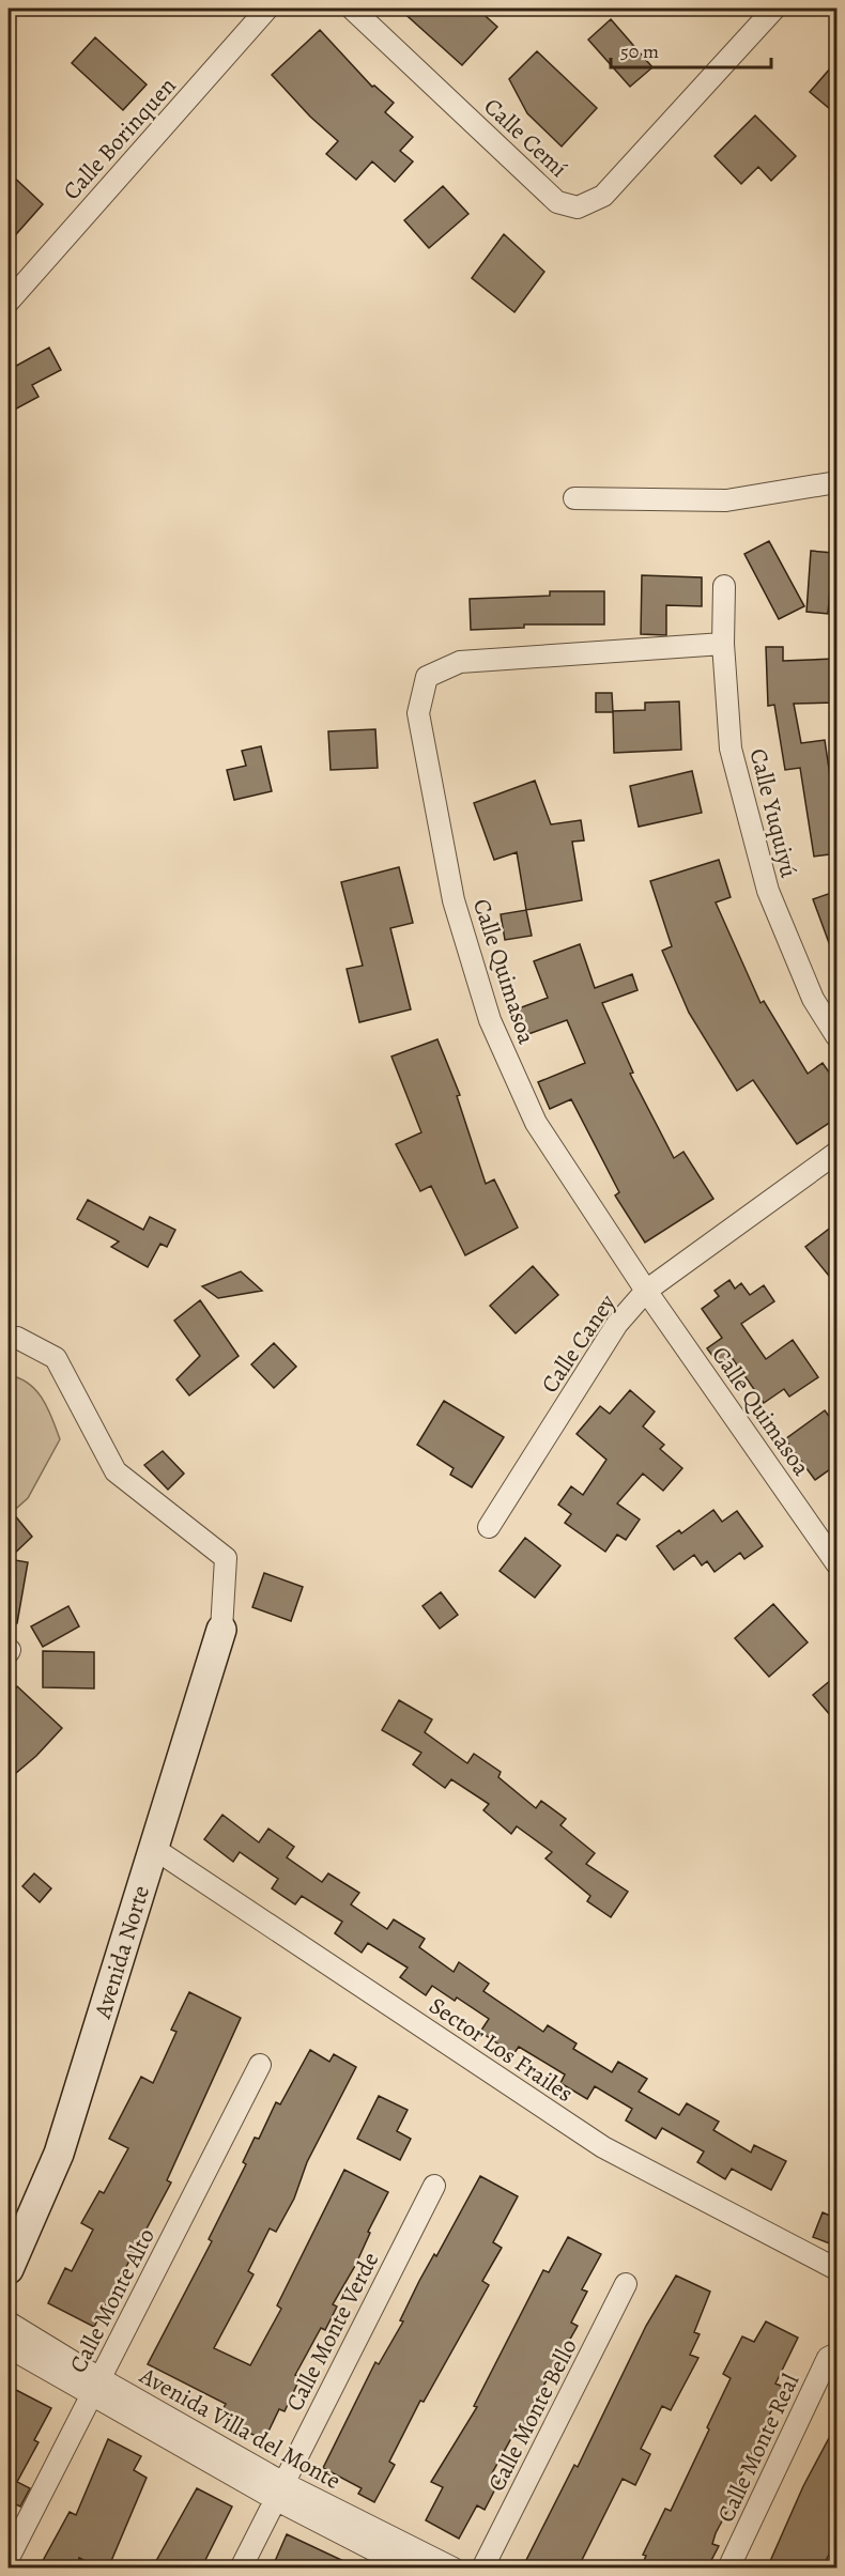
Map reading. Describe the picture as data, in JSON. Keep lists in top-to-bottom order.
{
  "streets": {
    "street": [
      "Calle Cemí",
      "Calle Borinquen",
      "Calle Yuquiyú",
      "Calle Quimasoa",
      "Calle Caney",
      "Avenida Norte",
      "Sector Los Frailes",
      "Calle Monte Alto",
      "Calle Monte Verde",
      "Calle Monte Bello",
      "Avenida Villa del Monte",
      "Calle Monte Real"
    ]
  },
  "crossings": [
    ["Calle Yuquiyú", "Calle Quimasoa"],
    ["Calle Quimasoa", "Calle Caney"],
    ["Avenida Norte", "Sector Los Frailes"],
    ["Calle Monte Alto", "Avenida Villa del Monte"],
    ["Calle Monte Verde", "Avenida Villa del Monte"]
  ],
  "scale_bar": "50 m"
}
